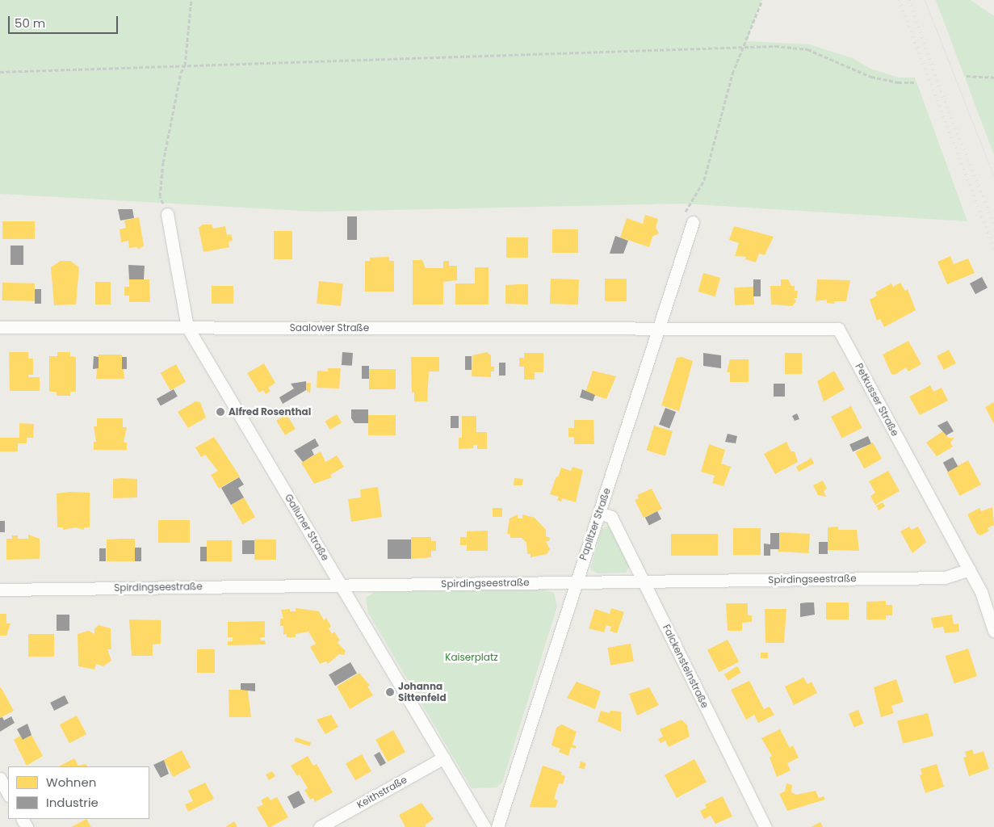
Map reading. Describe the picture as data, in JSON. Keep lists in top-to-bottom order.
{
  "streets": {
    "street": [
      "Saalower Straße",
      "Petkusser Straße",
      "Paplitzer Straße",
      "Galluner Straße",
      "Spirdingseestraße",
      "Falckensteinstraße",
      "Keithstraße"
    ]
  },
  "crossings": [
    ["Saalower Straße", "Petkusser Straße"],
    ["Saalower Straße", "Paplitzer Straße"],
    ["Saalower Straße", "Galluner Straße"],
    ["Petkusser Straße", "Paplitzer Straße"],
    ["Petkusser Straße", "Spirdingseestraße"],
    ["Paplitzer Straße", "Spirdingseestraße"],
    ["Paplitzer Straße", "Falckensteinstraße"],
    ["Galluner Straße", "Spirdingseestraße"],
    ["Galluner Straße", "Keithstraße"],
    ["Spirdingseestraße", "Falckensteinstraße"]
  ],
  "parks": ["Kaiserplatz"],
  "places": ["Alfred Rosenthal", "Johanna Sittenfeld"],
  "legend": ["Wohnen", "Industrie"],
  "scale_bar": "50 m"
}
